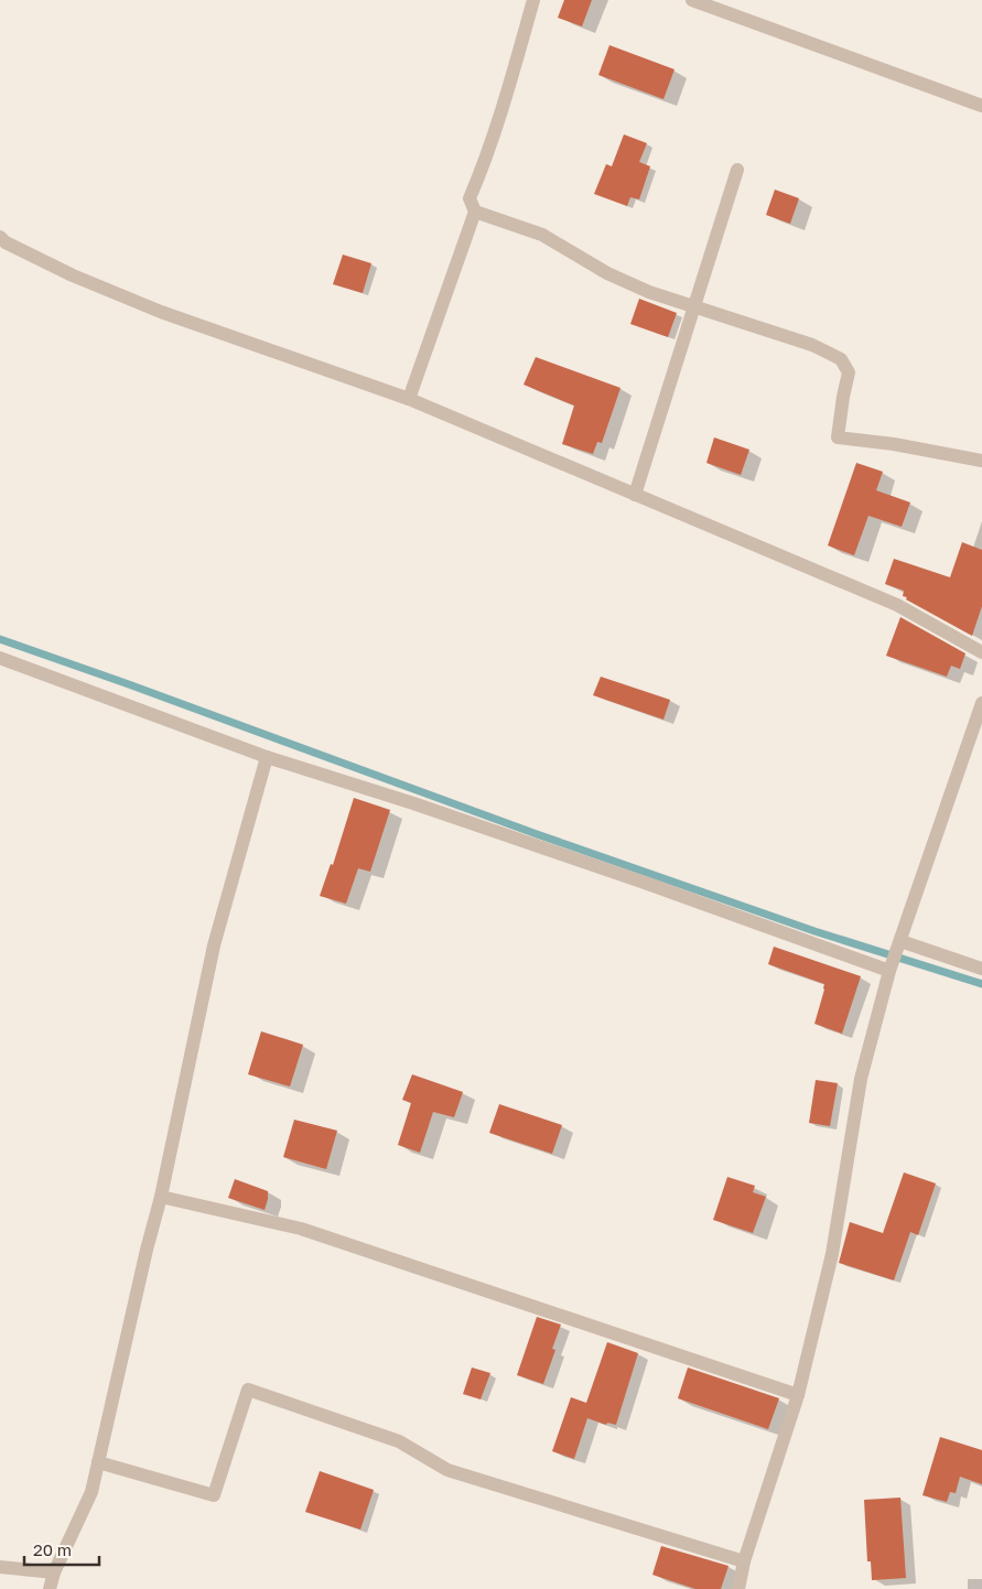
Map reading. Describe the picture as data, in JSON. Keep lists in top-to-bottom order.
{
  "scale_bar": "20 m"
}
